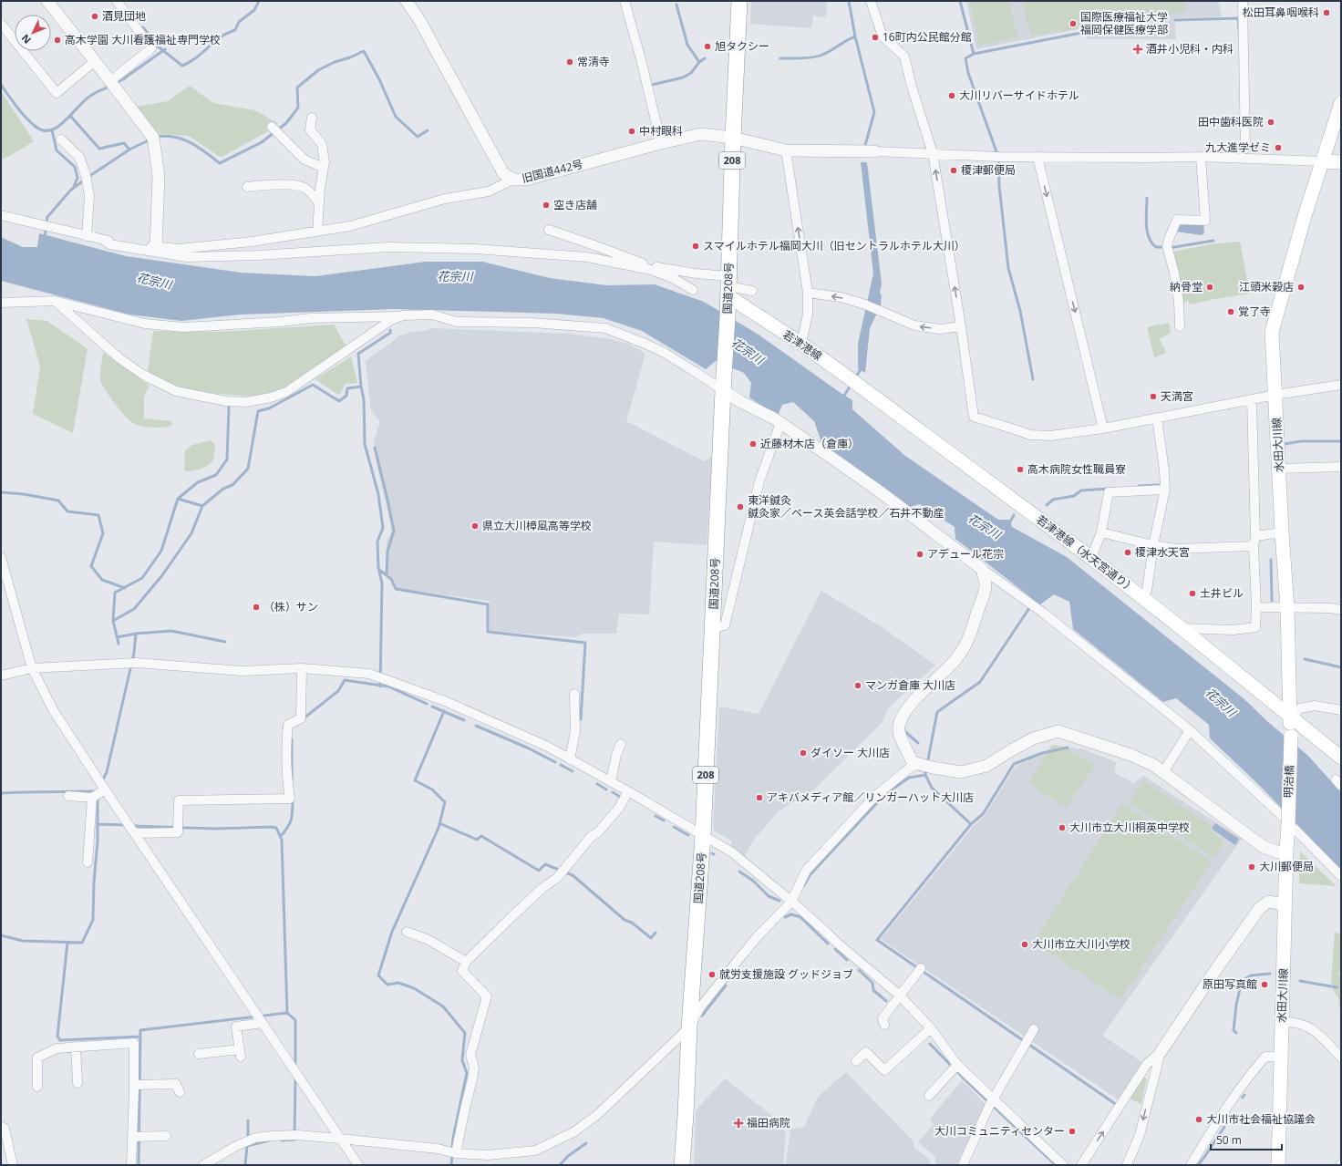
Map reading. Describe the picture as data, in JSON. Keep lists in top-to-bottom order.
{
  "streets": {
    "highway": ["208", "国道208号"],
    "main road": [
      "若津港線",
      "水田大川線",
      "若津港線（水天宮通り）",
      "明治橋"
    ],
    "street": ["旧国道442号"]
  },
  "crossings": [
    ["旧国道442号", "国道208号"],
    ["国道208号", "若津港線"],
    ["若津港線", "若津港線（水天宮通り）"],
    ["水田大川線", "若津港線（水天宮通り）"],
    ["水田大川線", "明治橋"]
  ],
  "water": ["花宗川"],
  "places": {
    "other": [
      "松田耳鼻咽喉科",
      "酒見団地",
      "国際医療福祉大学 福岡保健医療学部",
      "16町内公民館分館",
      "高木学園 大川看護福祉専門学校",
      "旭タクシー",
      "常清寺",
      "大川リバーサイドホテル",
      "田中歯科医院",
      "中村眼科",
      "九大進学ゼミ",
      "榎津郵便局",
      "空き店舗",
      "スマイルホテル福岡大川（旧セントラルホテル大川）",
      "納骨堂",
      "江頭米穀店",
      "覚了寺",
      "天満宮",
      "近藤材木店（倉庫）",
      "高木病院女性職員寮",
      "東洋鍼灸 鍼灸家／ベース英会話学校／石井不動産",
      "県立大川樟風高等学校",
      "榎津水天宮",
      "アデュール花宗",
      "土井ビル",
      "（株）サン",
      "マンガ倉庫 大川店",
      "ダイソー 大川店",
      "アキバメディア館／リンガーハット大川店",
      "大川市立大川桐英中学校",
      "大川郵便局",
      "大川市立大川小学校",
      "就労支援施設 グッドジョブ",
      "原田写真館",
      "大川市社会福祉協議会",
      "大川コミュニティセンター"
    ],
    "health": ["酒井小児科・内科", "福田病院"]
  },
  "scale_bar": "50 m",
  "north": "bottom left"
}
